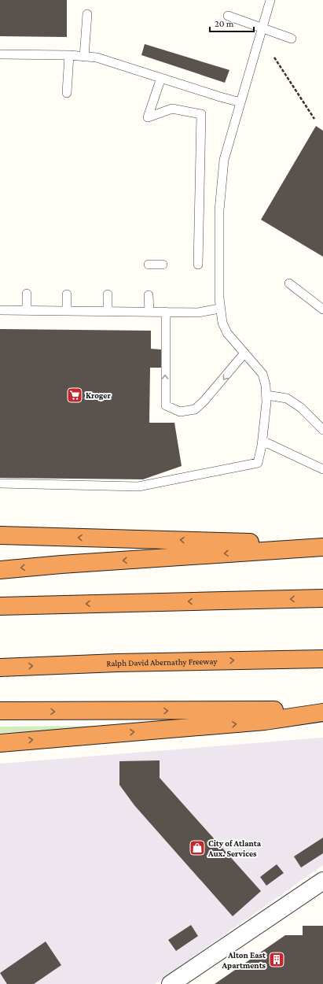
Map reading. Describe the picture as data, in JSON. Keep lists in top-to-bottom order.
{
  "streets": {
    "highway": ["Ralph David Abernathy Freeway"]
  },
  "places": {
    "supermarket": ["Kroger"],
    "shop": ["City of Atlanta Aux. Services"],
    "building": ["Alton East Apartments"]
  },
  "scale_bar": "20 m"
}
